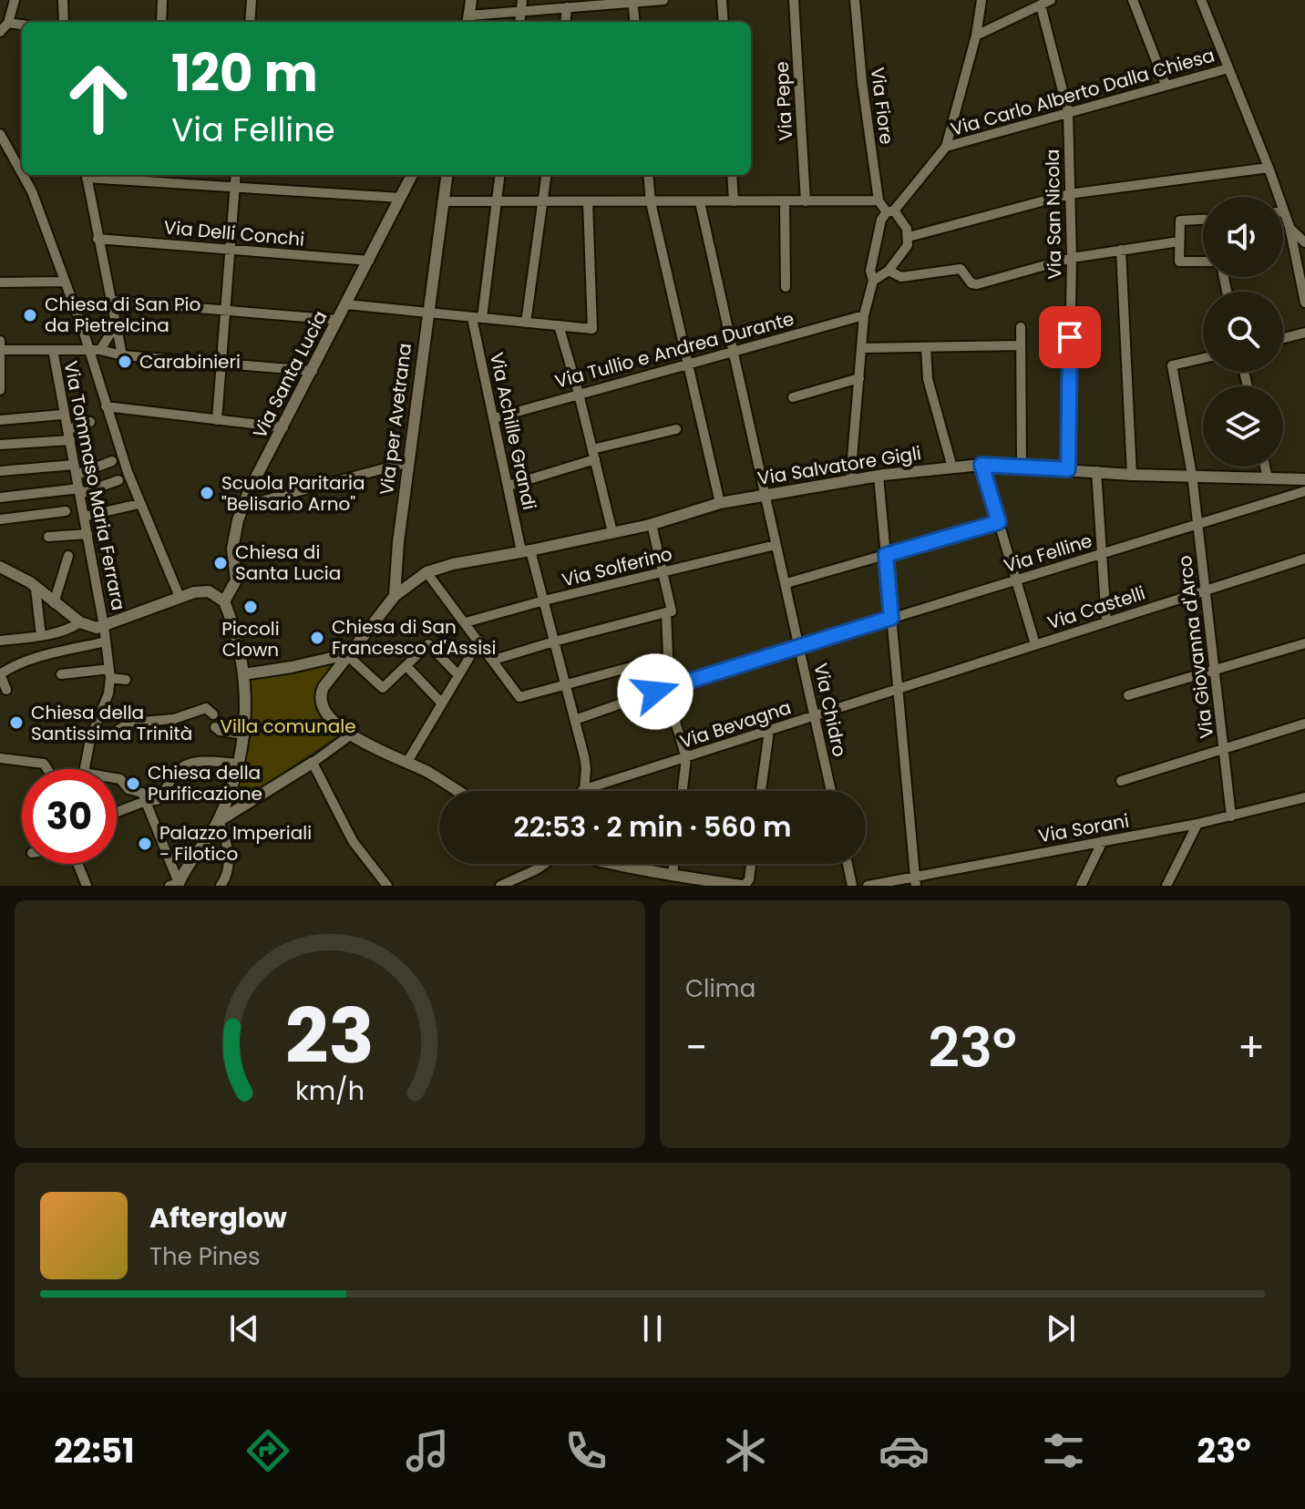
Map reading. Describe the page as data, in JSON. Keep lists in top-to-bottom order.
{
  "streets": {
    "street": [
      "Via Carlo Alberto Dalla Chiesa",
      "Via Pepe",
      "Via Fiore",
      "Via San Nicola",
      "Via Delli Conchi",
      "Via Tullio e Andrea Durante",
      "Via Santa Lucia",
      "Via per Avetrana",
      "Via Achille Grandi",
      "Via Salvatore Gigli",
      "Via Tommaso Maria Ferrara",
      "Via Felline",
      "Via Solferino",
      "Via Castelli",
      "Via Giovanna d'Arco",
      "Via Chidro",
      "Via Bevagna",
      "Via Sorani"
    ]
  },
  "crossings": [
    ["Via Carlo Alberto Dalla Chiesa", "Via San Nicola"],
    ["Via San Nicola", "Via Salvatore Gigli"],
    ["Via Delli Conchi", "Via Santa Lucia"],
    ["Via Tullio e Andrea Durante", "Via Achille Grandi"],
    ["Via Tullio e Andrea Durante", "Via Chidro"],
    ["Via per Avetrana", "Via Salvatore Gigli"],
    ["Via Achille Grandi", "Via Salvatore Gigli"],
    ["Via Achille Grandi", "Via Felline"],
    ["Via Achille Grandi", "Via Solferino"],
    ["Via Achille Grandi", "Via Bevagna"],
    ["Via Salvatore Gigli", "Via Giovanna d'Arco"],
    ["Via Salvatore Gigli", "Via Chidro"],
    ["Via Felline", "Via Giovanna d'Arco"],
    ["Via Felline", "Via Chidro"],
    ["Via Solferino", "Via Chidro"],
    ["Via Castelli", "Via Giovanna d'Arco"],
    ["Via Castelli", "Via Bevagna"],
    ["Via Giovanna d'Arco", "Via Sorani"],
    ["Via Chidro", "Via Bevagna"]
  ],
  "parks": ["Villa comunale"],
  "places": [
    "Chiesa di San Pio da Pietrelcina",
    "Carabinieri",
    "Scuola Paritaria \"Belisario Arno\"",
    "Chiesa di Santa Lucia",
    "Piccoli Clown",
    "Chiesa di San Francesco d'Assisi",
    "Chiesa della Santissima Trinità",
    "Chiesa della Purificazione",
    "Palazzo Imperiali - Filotico"
  ],
  "page": {
    "turn": ["120 m", "Via Felline"],
    "limit": "30",
    "trip": "22:53 · 2 min · 560 m",
    "tile": "Clima",
    "heat": ["−", "23°", "+"],
    "song": ["Afterglow", "The Pines"],
    "tabs": ["22:51", "23°"],
    "gauge": ["23", "km/h"]
  }
}
